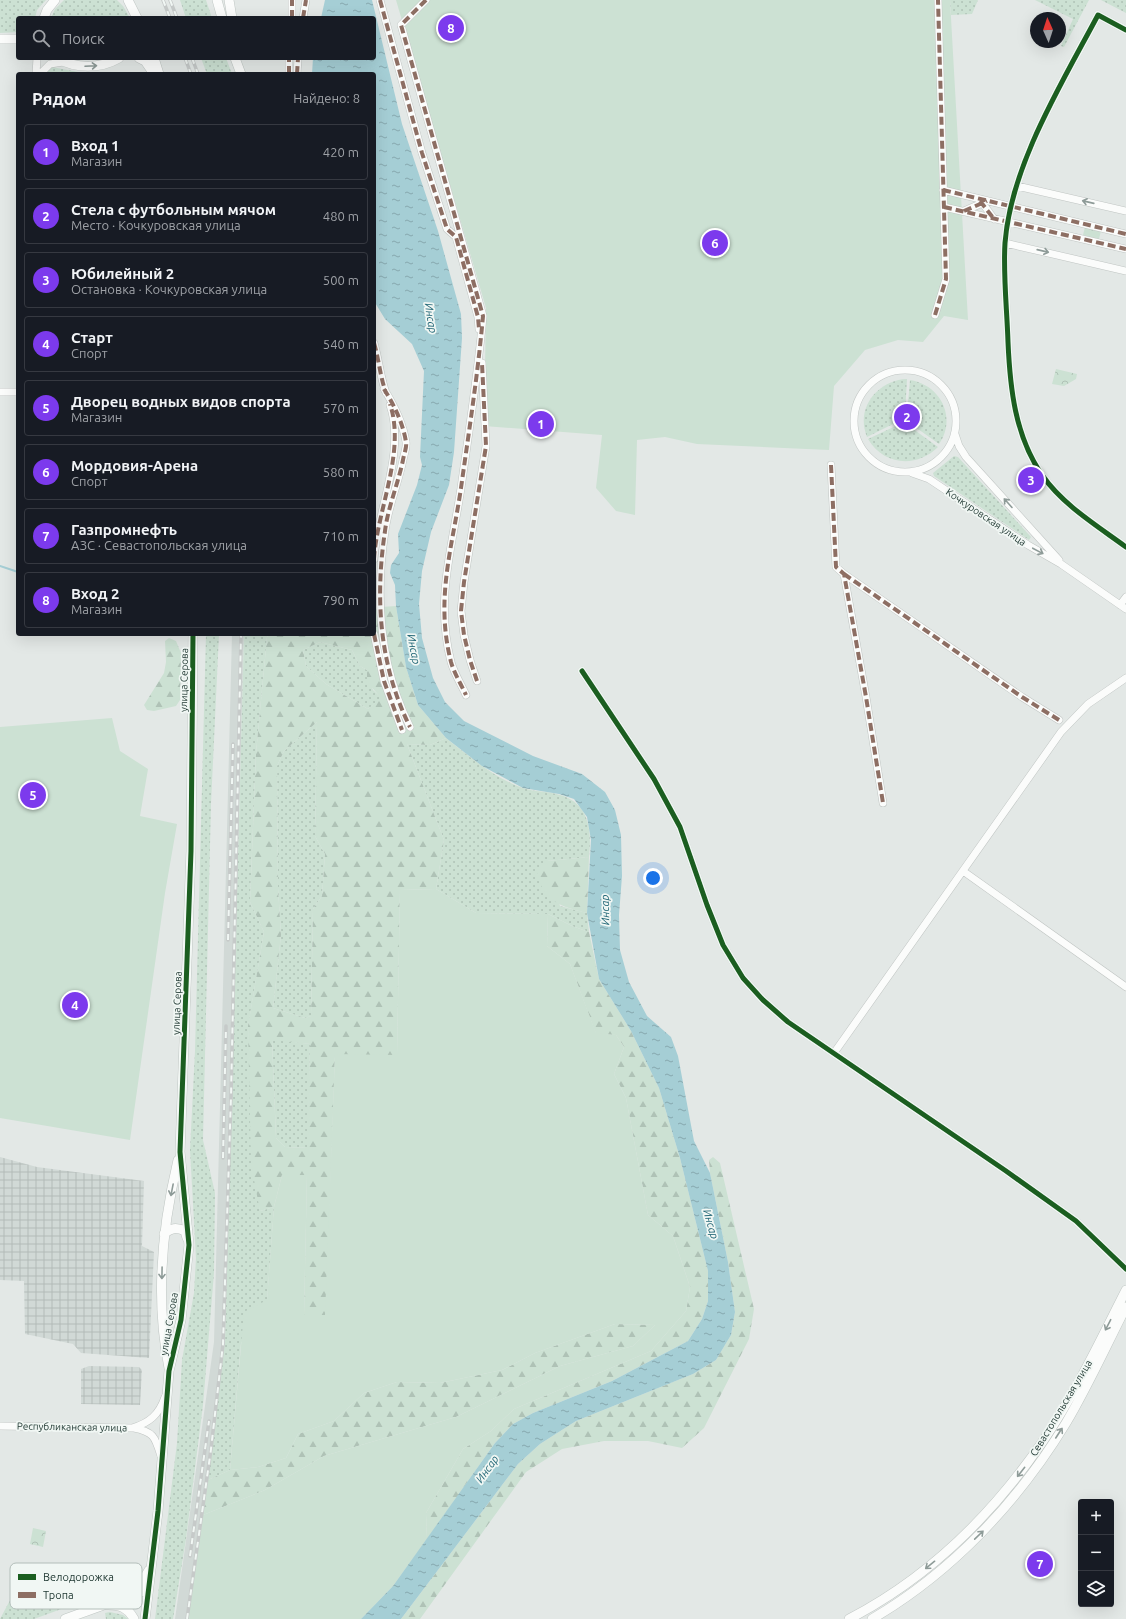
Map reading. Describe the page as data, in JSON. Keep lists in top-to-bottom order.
{
  "streets": {
    "street": [
      "Кочкуровская улица",
      "улица Серова",
      "Севастопольская улица",
      "Республиканская улица"
    ]
  },
  "crossings": [
    ["улица Серова", "Республиканская улица"]
  ],
  "water": ["Инсар"],
  "legend": ["Велодорожка", "Тропа"],
  "north": "top",
  "page": {
    "pins": [
      "8",
      "6",
      "2",
      "1",
      "3",
      "5",
      "4",
      "7"
    ],
    "search": "Поиск",
    "heading": ["Рядом", "Найдено: 8"],
    "list": [
      {
        "mark": "1",
        "name": "Вход 1",
        "note": "Магазин",
        "value": "420 m"
      },
      {
        "mark": "2",
        "name": "Стела с футбольным мячом",
        "note": "Место · Кочкуровская улица",
        "value": "480 m"
      },
      {
        "mark": "3",
        "name": "Юбилейный 2",
        "note": "Остановка · Кочкуровская улица",
        "value": "500 m"
      },
      {
        "mark": "4",
        "name": "Старт",
        "note": "Спорт",
        "value": "540 m"
      },
      {
        "mark": "5",
        "name": "Дворец водных видов спорта",
        "note": "Магазин",
        "value": "570 m"
      },
      {
        "mark": "6",
        "name": "Мордовия-Арена",
        "note": "Спорт",
        "value": "580 m"
      },
      {
        "mark": "7",
        "name": "Газпромнефть",
        "note": "АЗС · Севастопольская улица",
        "value": "710 m"
      },
      {
        "mark": "8",
        "name": "Вход 2",
        "note": "Магазин",
        "value": "790 m"
      }
    ],
    "map_buttons": ["+", "−"]
  }
}
